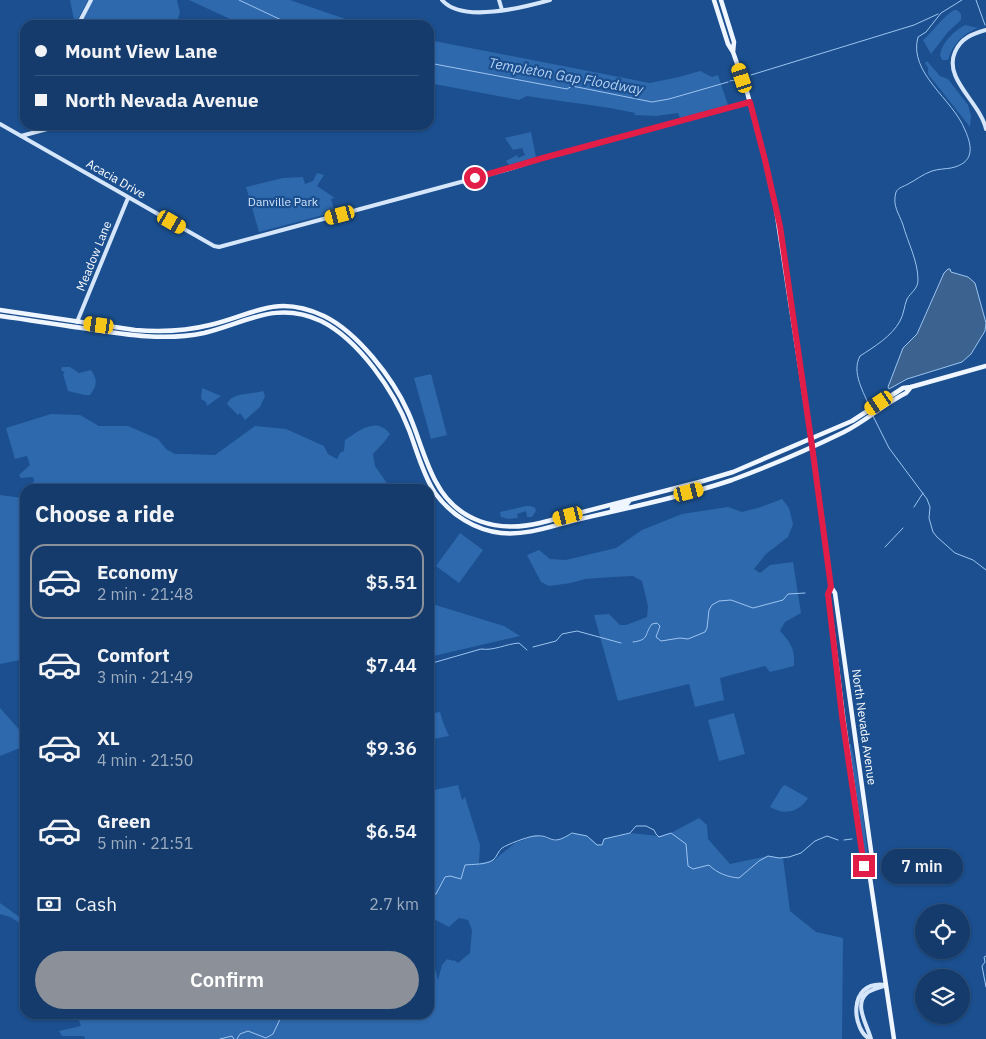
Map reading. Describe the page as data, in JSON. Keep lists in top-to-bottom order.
{
  "streets": {
    "main road": ["North Nevada Avenue"],
    "street": ["Acacia Drive", "Meadow Lane"]
  },
  "crossings": [
    ["Acacia Drive", "Meadow Lane"],
    ["Acacia Drive", "North Nevada Avenue"]
  ],
  "water": ["Templeton Gap Floodway"],
  "parks": ["Danville Park"],
  "page": {
    "banner": ["Mount View Lane", "North Nevada Avenue"],
    "heading": "Choose a ride",
    "list": [
      {
        "name": "Economy",
        "note": "2 min · 21:48",
        "value": "$5.51"
      },
      {
        "name": "Comfort",
        "note": "3 min · 21:49",
        "value": "$7.44"
      },
      {
        "name": "XL",
        "note": "4 min · 21:50",
        "value": "$9.36"
      },
      {
        "name": "Green",
        "note": "5 min · 21:51",
        "value": "$6.54"
      }
    ],
    "bubble": "7 min",
    "pay": ["Cash", "2.7 km"],
    "buttons": "Confirm"
  }
}
